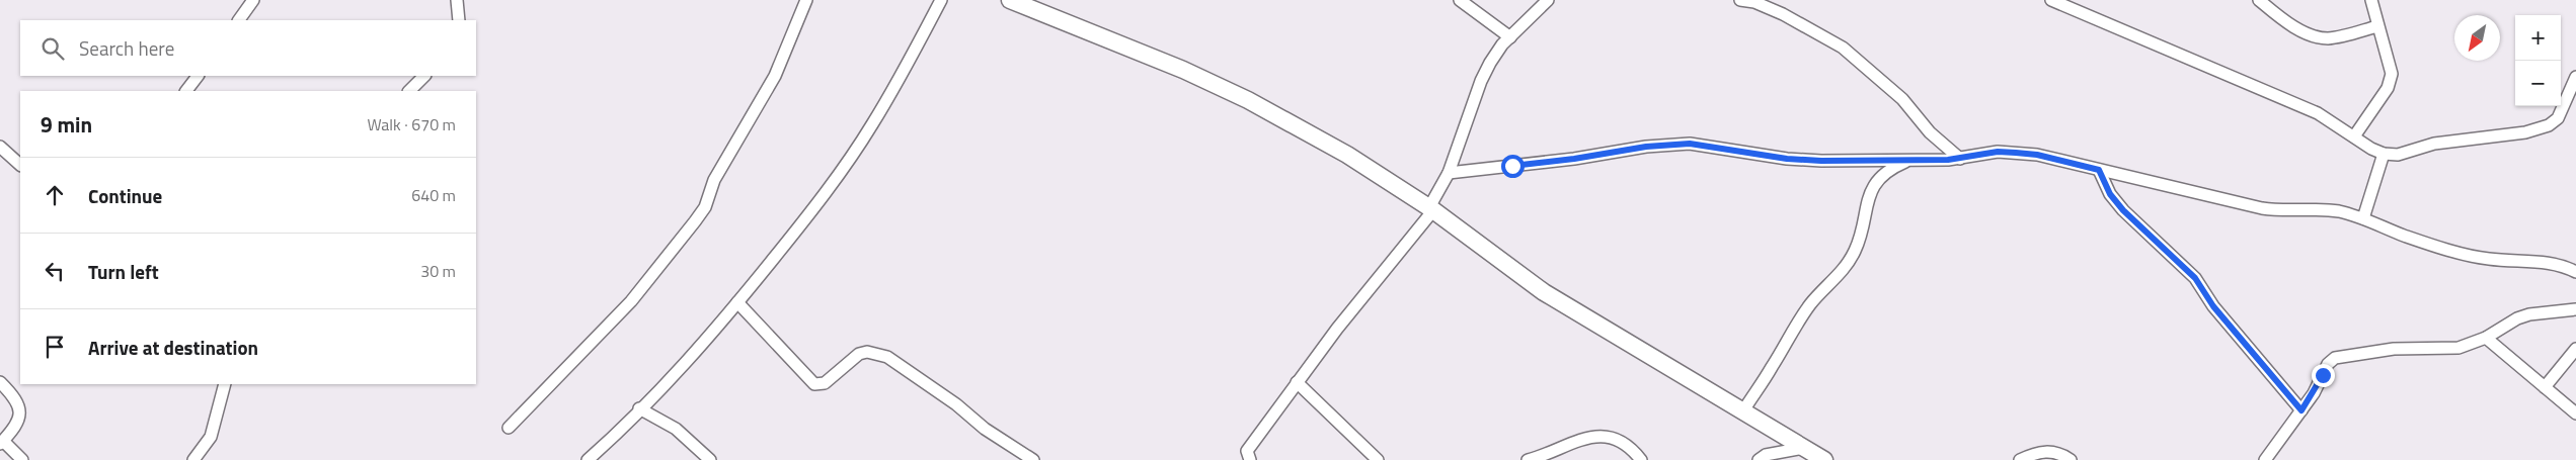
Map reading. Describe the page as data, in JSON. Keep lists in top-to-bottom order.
{
  "north": "bottom left",
  "page": {
    "map_buttons": ["+", "−"],
    "search": "Search here",
    "heading": ["9 min", "Walk · 670 m"],
    "list": [
      ["Continue", "640 m"],
      ["Turn left", "30 m"],
      "Arrive at destination"
    ]
  }
}
